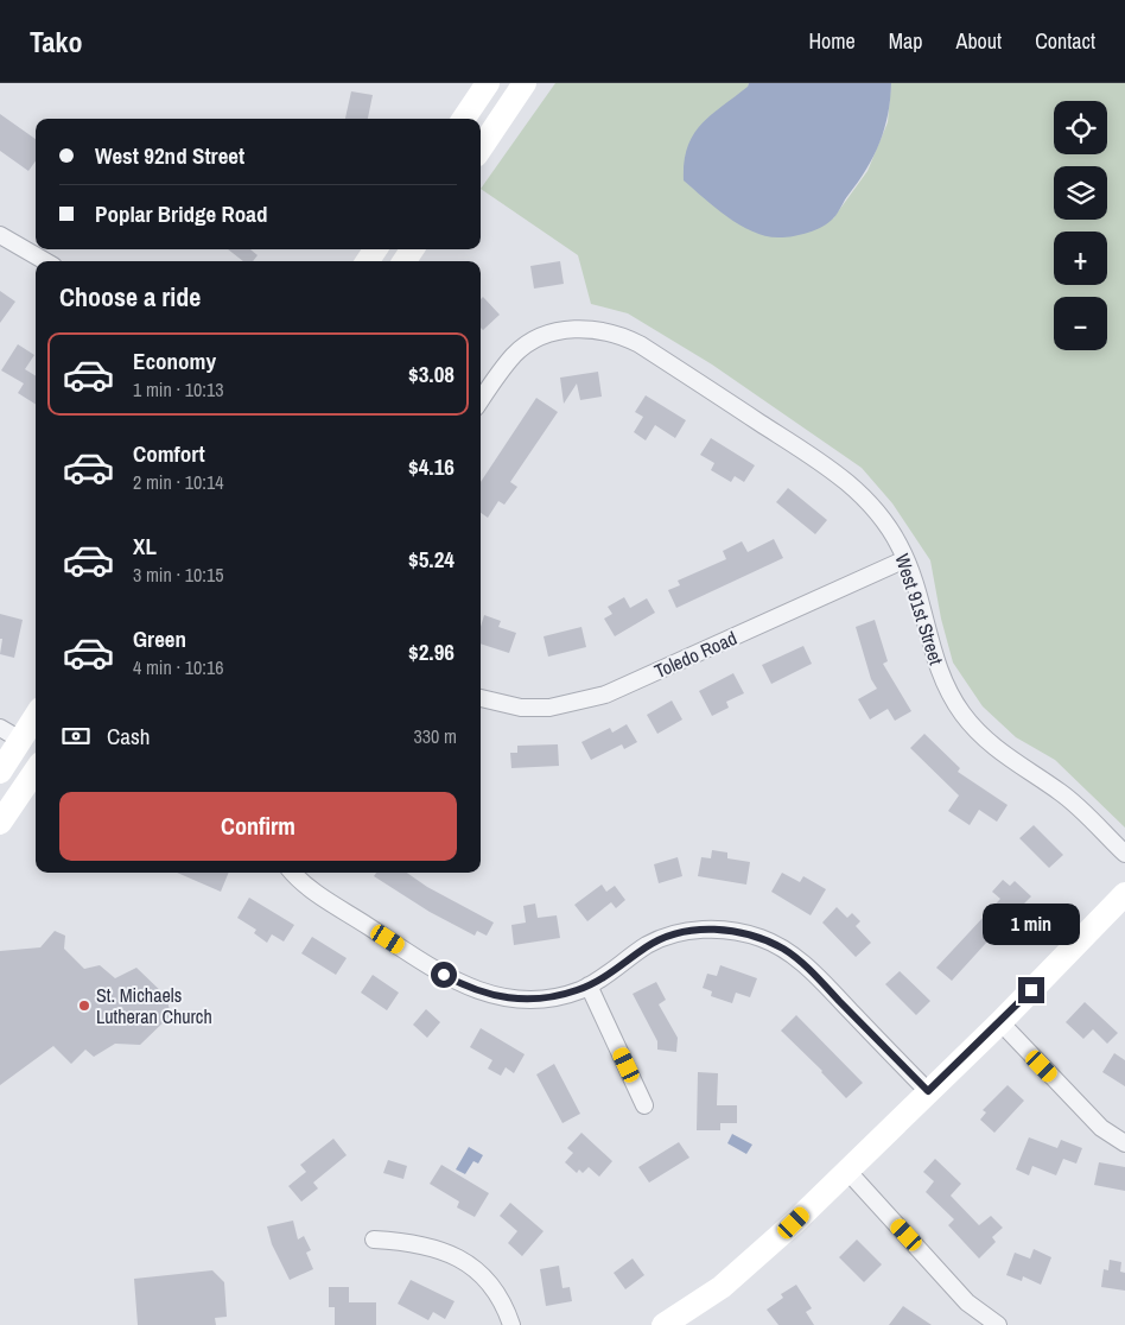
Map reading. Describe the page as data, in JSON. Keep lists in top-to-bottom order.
{
  "streets": {
    "street": ["West 91st Street", "Toledo Road"]
  },
  "crossings": [
    ["West 91st Street", "Toledo Road"]
  ],
  "places": ["St. Michaels Lutheran Church"],
  "page": {
    "header": "Tako",
    "nav": [
      "Home",
      "Map",
      "About",
      "Contact"
    ],
    "map_buttons": ["+", "−"],
    "banner": ["West 92nd Street", "Poplar Bridge Road"],
    "heading": "Choose a ride",
    "list": [
      {
        "name": "Economy",
        "note": "1 min · 10:13",
        "value": "$3.08"
      },
      {
        "name": "Comfort",
        "note": "2 min · 10:14",
        "value": "$4.16"
      },
      {
        "name": "XL",
        "note": "3 min · 10:15",
        "value": "$5.24"
      },
      {
        "name": "Green",
        "note": "4 min · 10:16",
        "value": "$2.96"
      }
    ],
    "pay": ["Cash", "330 m"],
    "buttons": "Confirm",
    "bubble": "1 min"
  }
}
